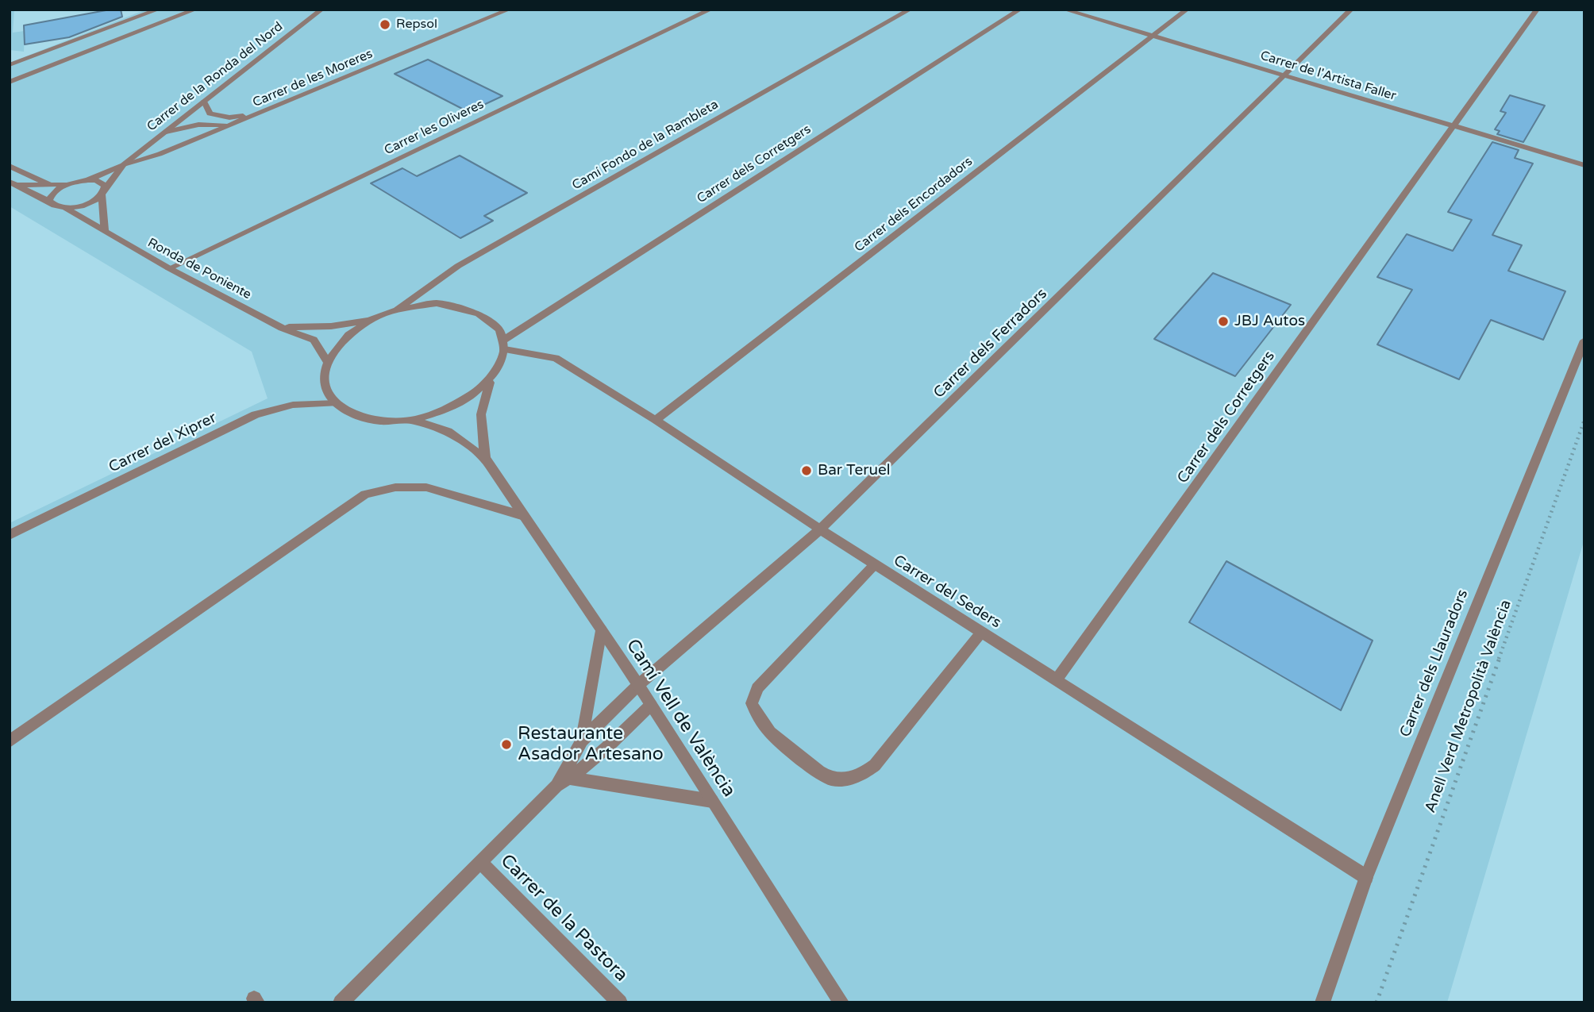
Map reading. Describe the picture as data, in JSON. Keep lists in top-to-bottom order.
{
  "streets": {
    "street": [
      "Carrer de l'Artista Faller",
      "Carrer de la Ronda del Nord",
      "Carrer de les Moreres",
      "Carrer les Oliveres",
      "Camí Fondo de la Rambleta",
      "Carrer dels Corretgers",
      "Carrer dels Encordadors",
      "Ronda de Poniente",
      "Carrer dels Ferradors",
      "Carrer del Xiprer",
      "Carrer del Seders",
      "Carrer dels Llauradors",
      "Camí Vell de València",
      "Carrer de la Pastora"
    ],
    "path": ["Anell Verd Metropolità València"]
  },
  "crossings": [
    ["Carrer de l'Artista Faller", "Carrer dels Corretgers"],
    ["Carrer de l'Artista Faller", "Carrer dels Encordadors"],
    ["Carrer de l'Artista Faller", "Carrer dels Ferradors"],
    ["Carrer de la Ronda del Nord", "Carrer de les Moreres"],
    ["Carrer de la Ronda del Nord", "Ronda de Poniente"],
    ["Carrer les Oliveres", "Ronda de Poniente"],
    ["Camí Fondo de la Rambleta", "Carrer dels Corretgers"],
    ["Camí Fondo de la Rambleta", "Ronda de Poniente"],
    ["Camí Fondo de la Rambleta", "Carrer del Xiprer"],
    ["Camí Fondo de la Rambleta", "Carrer del Seders"],
    ["Camí Fondo de la Rambleta", "Camí Vell de València"],
    ["Carrer dels Corretgers", "Ronda de Poniente"],
    ["Carrer dels Corretgers", "Carrer del Xiprer"],
    ["Carrer dels Corretgers", "Carrer del Seders"],
    ["Carrer dels Corretgers", "Camí Vell de València"],
    ["Carrer dels Encordadors", "Carrer del Seders"],
    ["Ronda de Poniente", "Carrer del Xiprer"],
    ["Ronda de Poniente", "Carrer del Seders"],
    ["Ronda de Poniente", "Camí Vell de València"],
    ["Carrer dels Ferradors", "Carrer del Seders"],
    ["Carrer dels Ferradors", "Camí Vell de València"],
    ["Carrer dels Ferradors", "Carrer de la Pastora"],
    ["Carrer del Xiprer", "Carrer del Seders"],
    ["Carrer del Xiprer", "Camí Vell de València"],
    ["Carrer del Seders", "Carrer dels Llauradors"],
    ["Carrer del Seders", "Camí Vell de València"],
    ["Camí Vell de València", "Carrer de la Pastora"]
  ],
  "places": [
    "Repsol",
    "JBJ Autos",
    "Bar Teruel",
    "Restaurante Asador Artesano"
  ]
}
